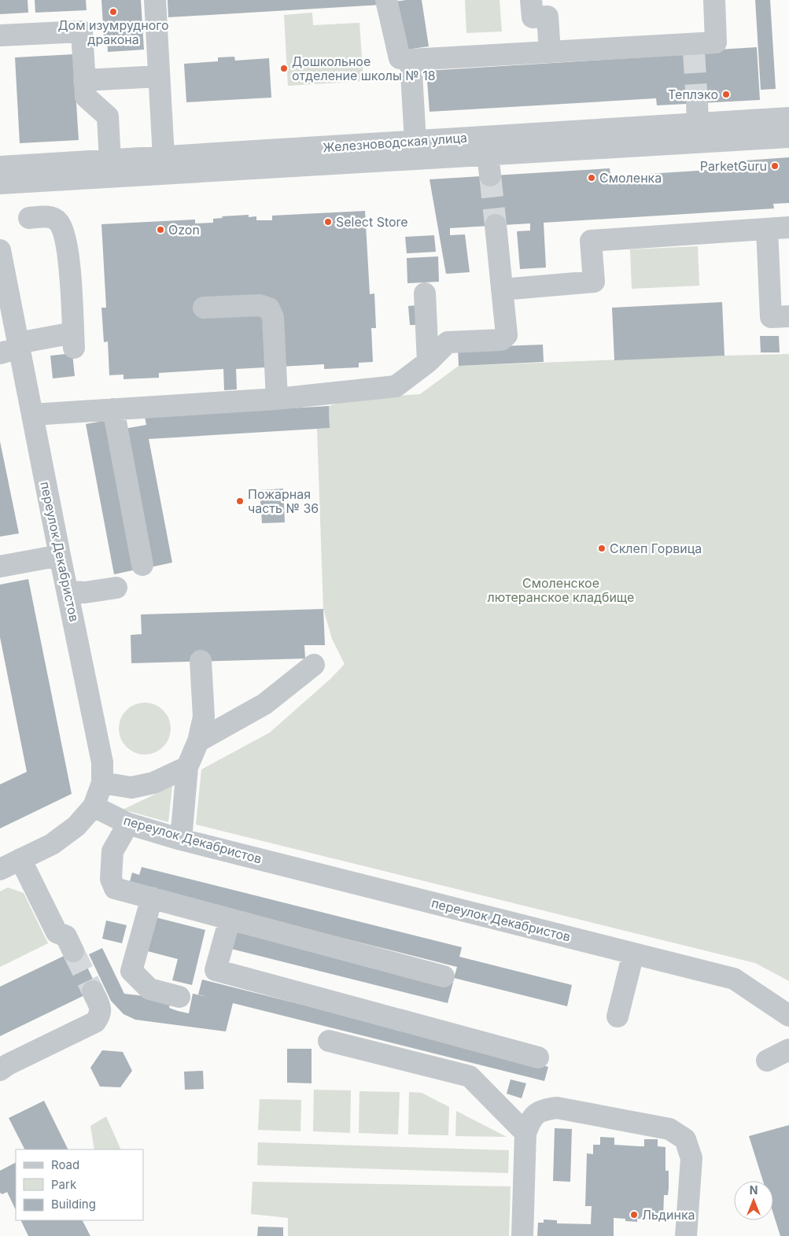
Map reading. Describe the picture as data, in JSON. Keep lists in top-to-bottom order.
{
  "streets": {
    "street": ["Железноводская улица", "переулок Декабристов"]
  },
  "parks": ["Смоленское лютеранское кладбище"],
  "places": [
    "Дом изумрудного дракона",
    "Дошкольное отделение школы № 18",
    "Теплэко",
    "ParketGuru",
    "Смоленка",
    "Select Store",
    "Ozon",
    "Пожарная часть № 36",
    "Склеп Горвица",
    "Льдинка"
  ],
  "legend": ["Road", "Park", "Building"],
  "north": "top"
}
